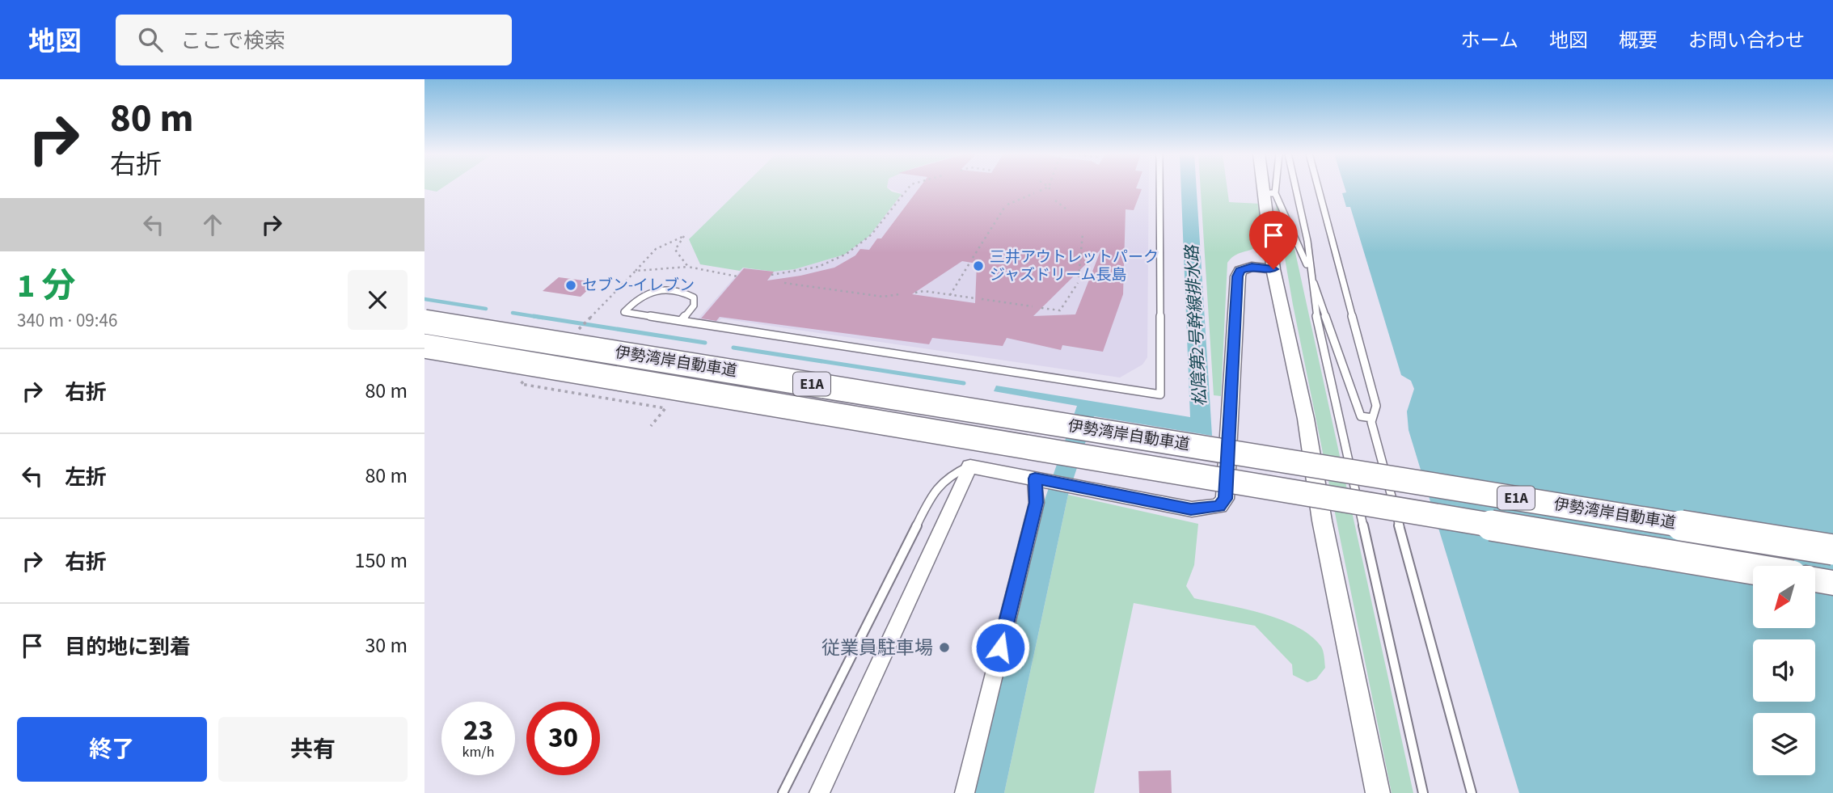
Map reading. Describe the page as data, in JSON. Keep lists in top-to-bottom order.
{
  "streets": {
    "highway": ["伊勢湾岸自動車道", "E1A"]
  },
  "water": ["松陰第2号幹線排水路"],
  "places": ["三井アウトレットパーク ジャズドリーム長島", "セブン-イレブン", "従業員駐車場"],
  "north": "bottom left",
  "page": {
    "header": "地図",
    "search": "ここで検索",
    "nav": [
      "ホーム",
      "地図",
      "概要",
      "お問い合わせ"
    ],
    "turn": ["80 m", "右折"],
    "heading": ["1 分", "340 m · 09:46"],
    "list": [
      {
        "name": "右折",
        "value": "80 m"
      },
      {
        "name": "左折",
        "value": "80 m"
      },
      {
        "name": "右折",
        "value": "150 m"
      },
      {
        "name": "目的地に到着",
        "value": "30 m"
      }
    ],
    "speed": "23 km/h",
    "limit": "30",
    "buttons": ["終了", "共有"]
  }
}
